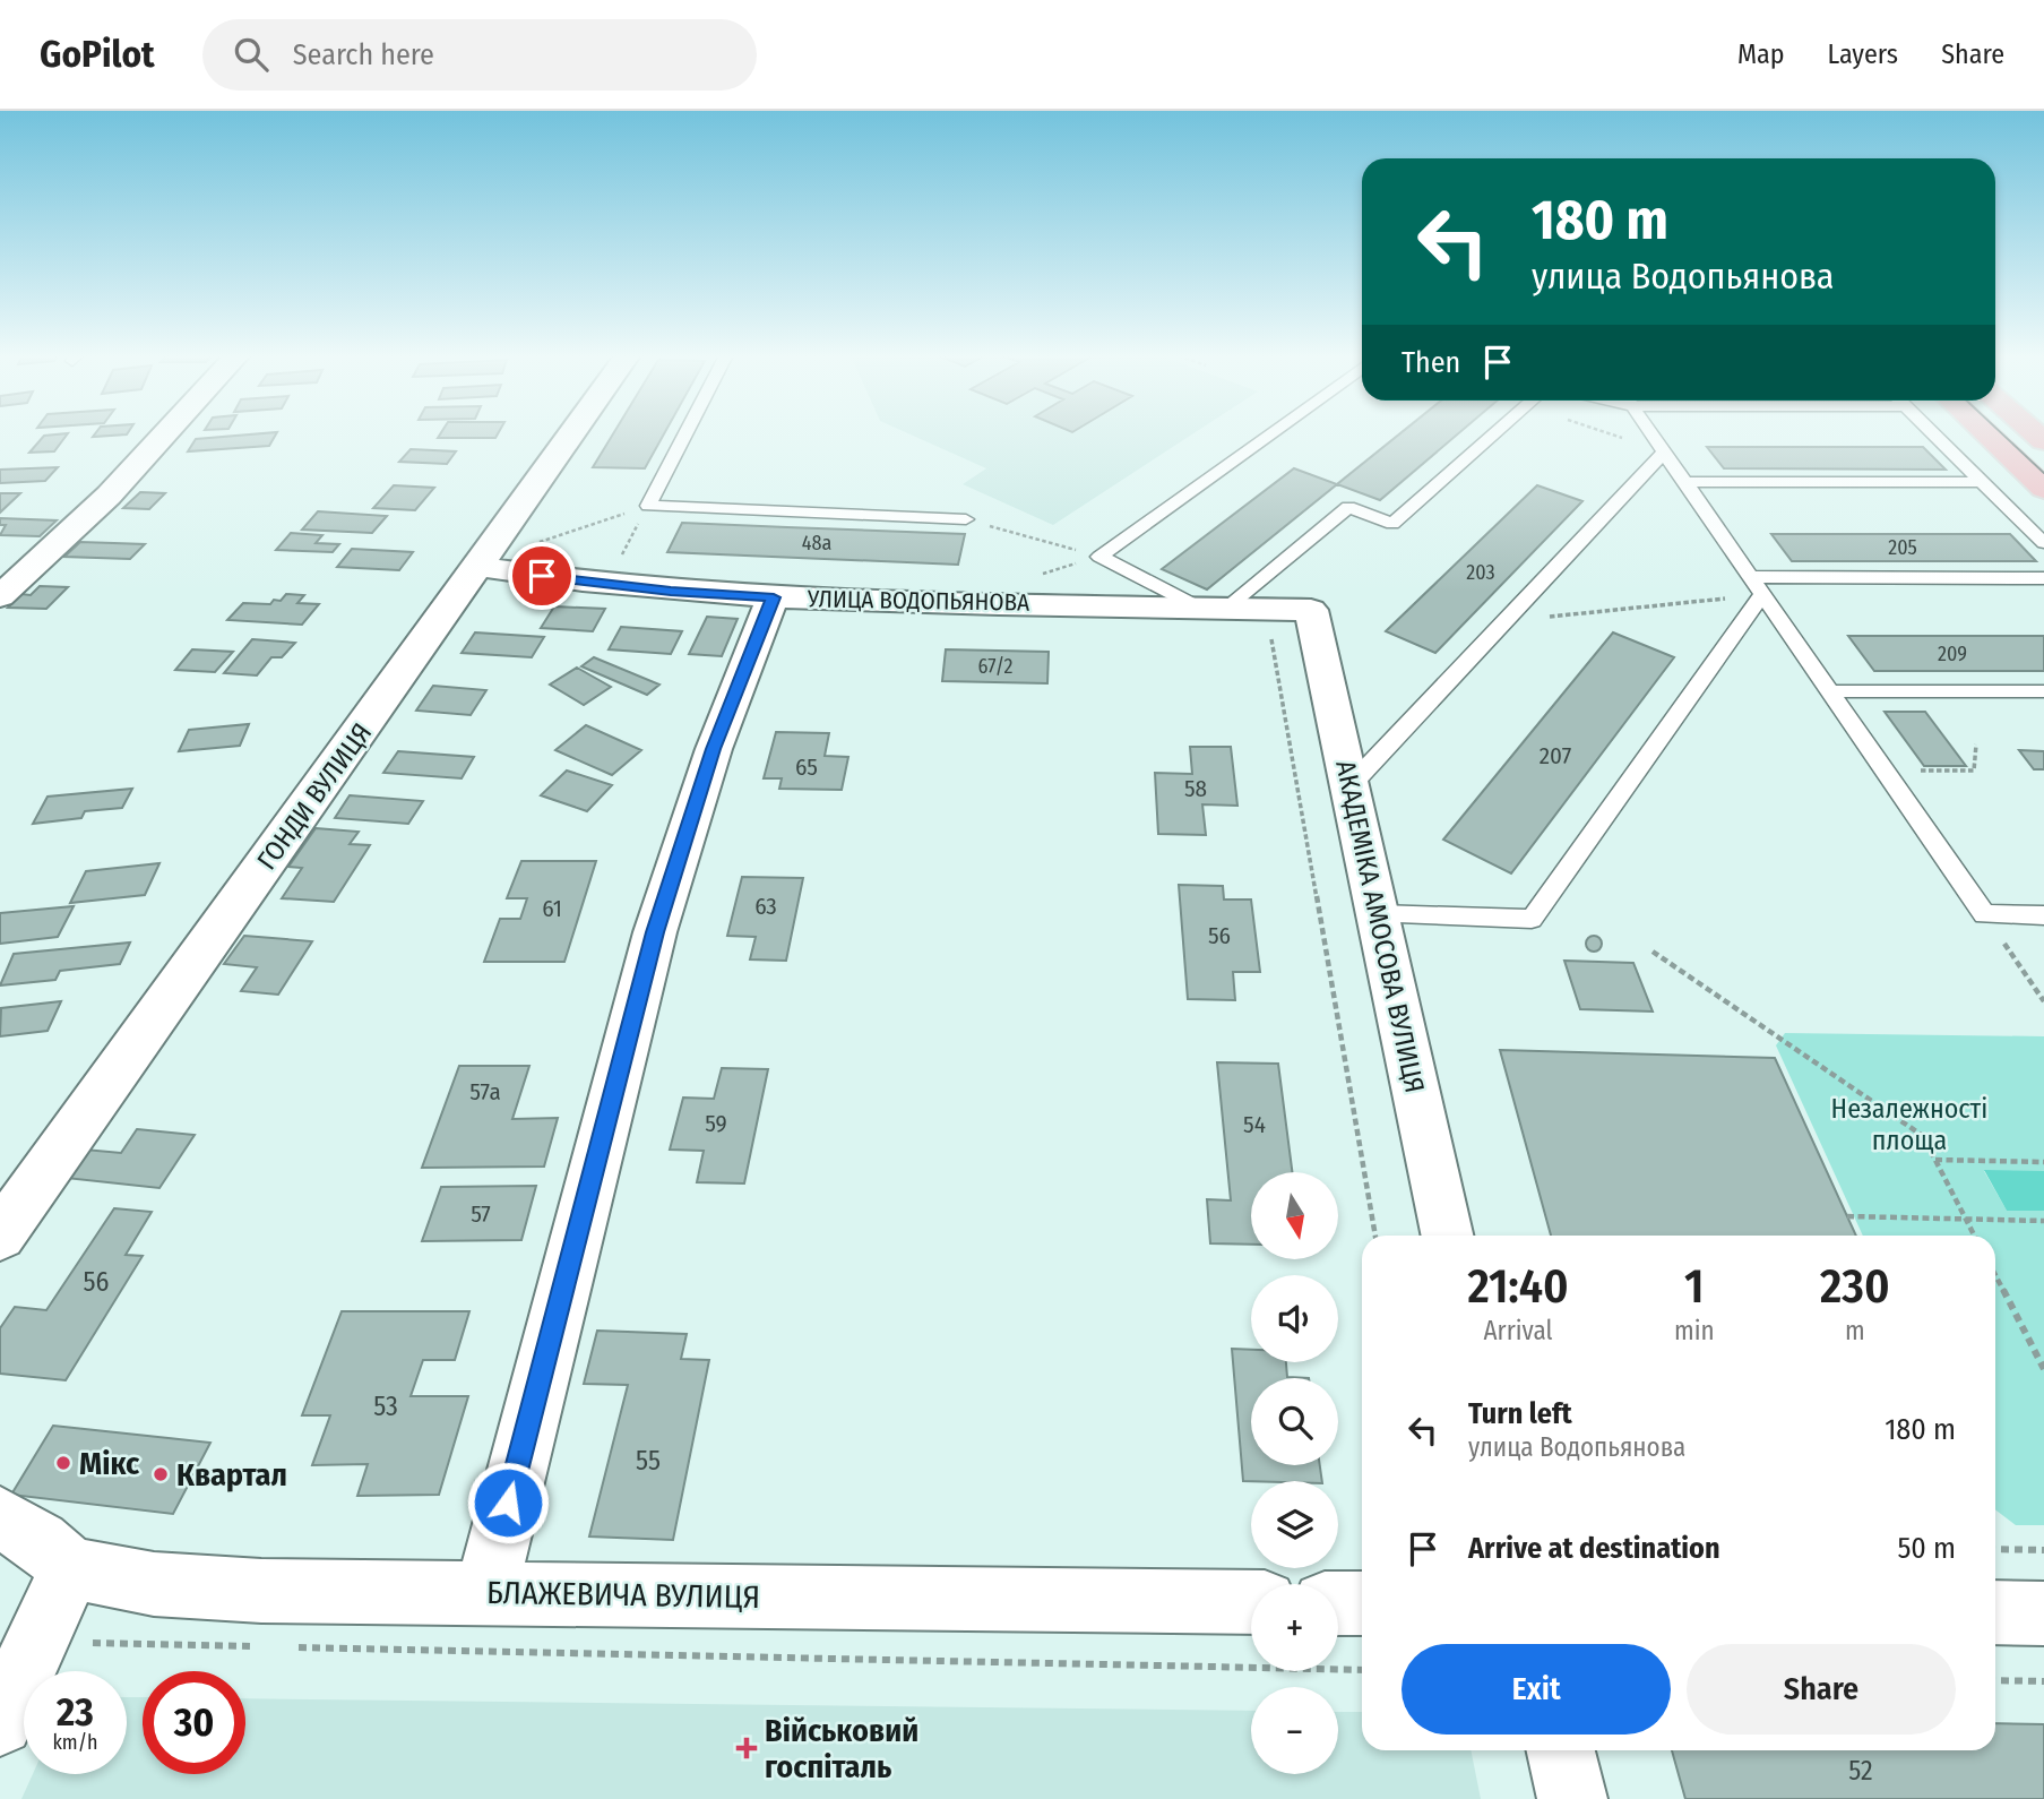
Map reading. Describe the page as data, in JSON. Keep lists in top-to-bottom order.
{
  "streets": {
    "street": [
      "УЛИЦА ВОДОПЬЯНОВА",
      "ГОНДИ ВУЛИЦЯ",
      "АКАДЕМІКА АМОСОВА ВУЛИЦЯ",
      "БЛАЖЕВИЧА ВУЛИЦЯ"
    ]
  },
  "crossings": [
    ["УЛИЦА ВОДОПЬЯНОВА", "ГОНДИ ВУЛИЦЯ"],
    ["УЛИЦА ВОДОПЬЯНОВА", "АКАДЕМІКА АМОСОВА ВУЛИЦЯ"]
  ],
  "parks": ["Незалежності площа"],
  "places": {
    "other": ["Мікс", "Квартал"],
    "health": ["Військовий госпіталь"]
  },
  "house_numbers": [
    "48а",
    "205",
    "203",
    "209",
    "67/2",
    "207",
    "65",
    "58",
    "63",
    "61",
    "56",
    "57а",
    "59",
    "54",
    "57",
    "56",
    "53",
    "55",
    "52"
  ],
  "north": "bottom",
  "page": {
    "header": "GoPilot",
    "search": "Search here",
    "nav": ["Map", "Layers", "Share"],
    "turn": ["180 m", "улица Водопьянова"],
    "then": "Then",
    "map_buttons": ["+", "−"],
    "eta": [
      "21:40",
      "Arrival",
      "1",
      "min",
      "230",
      "m"
    ],
    "list": [
      {
        "name": "Turn left",
        "note": "улица Водопьянова",
        "value": "180 m"
      },
      {
        "name": "Arrive at destination",
        "value": "50 m"
      }
    ],
    "buttons": ["Exit", "Share"],
    "speed": "23 km/h",
    "limit": "30"
  }
}
